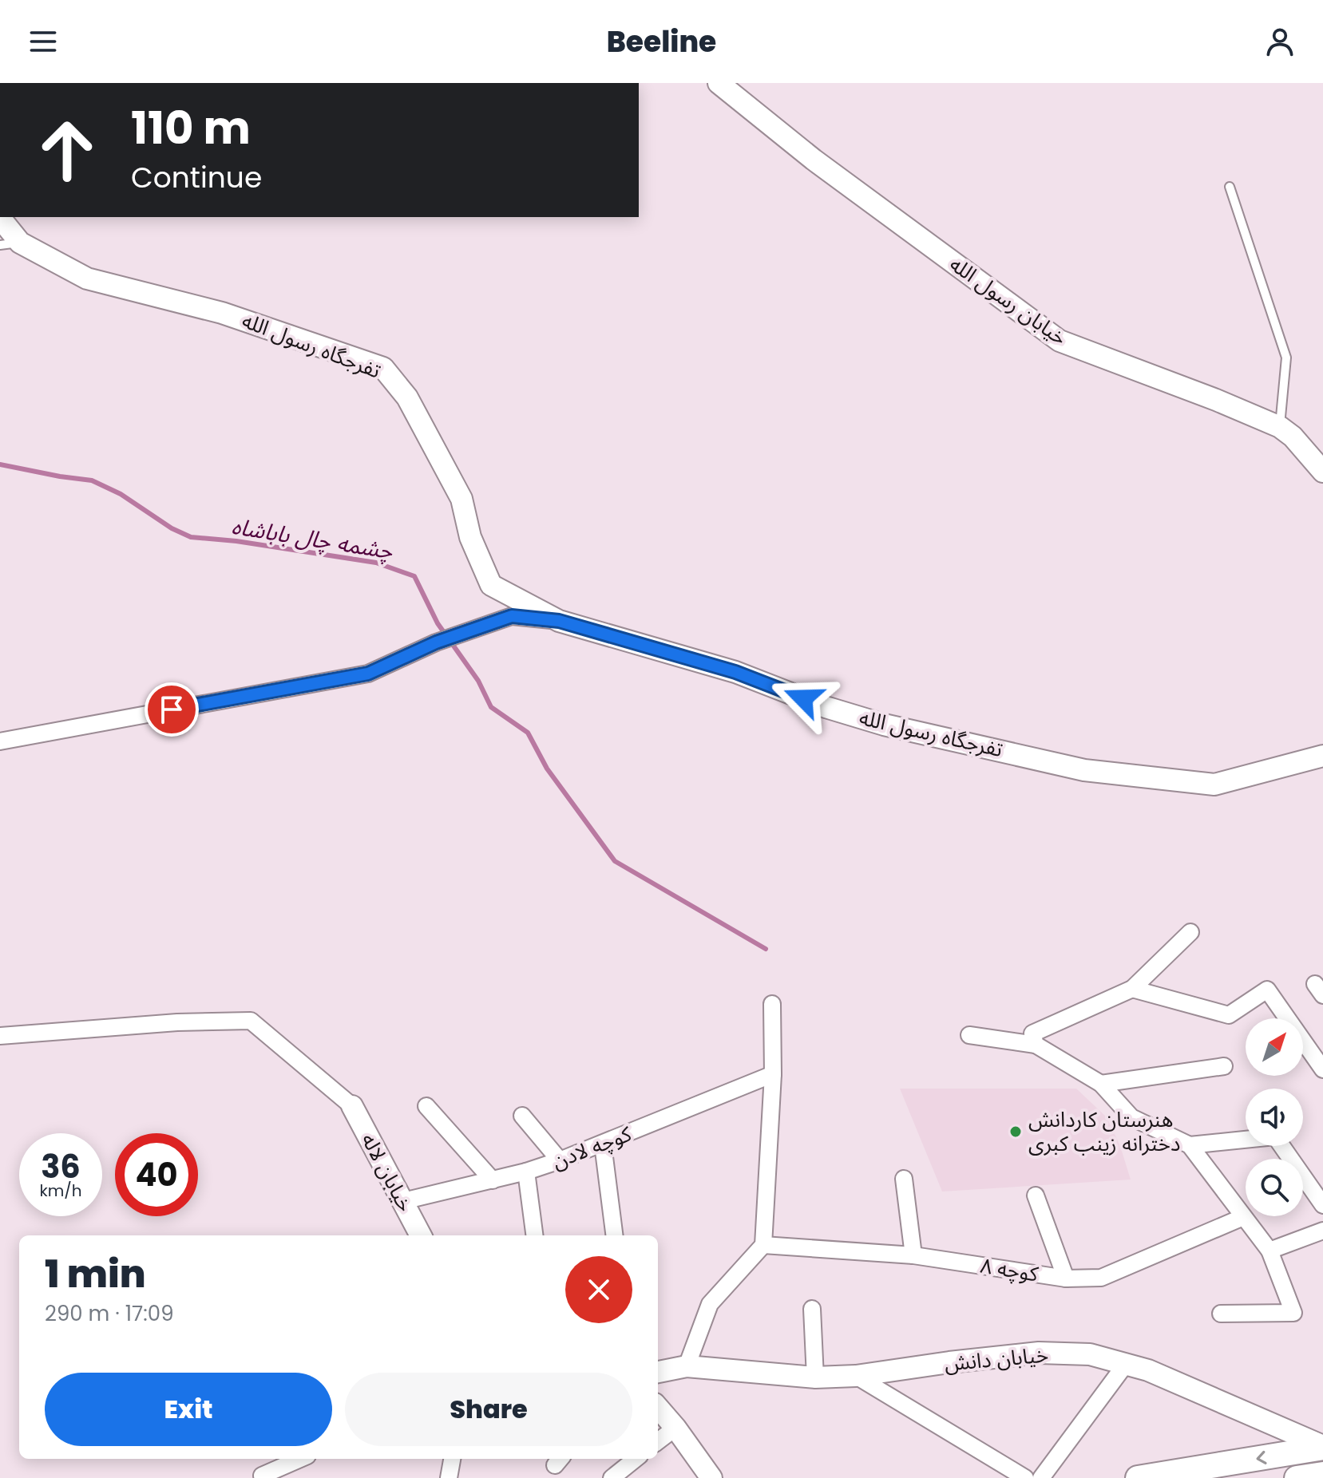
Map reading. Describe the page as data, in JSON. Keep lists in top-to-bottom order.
{
  "streets": {
    "street": [
      "خیابان رسول الله",
      "تفرجگاه رسول الله",
      "کوچه لادن",
      "خیابان لاله",
      "کوچه ۸",
      "خیابان دانش"
    ]
  },
  "crossings": [
    ["کوچه لادن", "خیابان لاله"]
  ],
  "water": ["چشمه چال باباشاه"],
  "places": ["هنرستان کاردانش دخترانه زینب کبری"],
  "north": "top right",
  "page": {
    "header": "Beeline",
    "turn": ["110 m", "Continue"],
    "speed": "36 km/h",
    "limit": "40",
    "heading": ["1 min", "290 m · 17:09"],
    "buttons": ["Exit", "Share"]
  }
}
